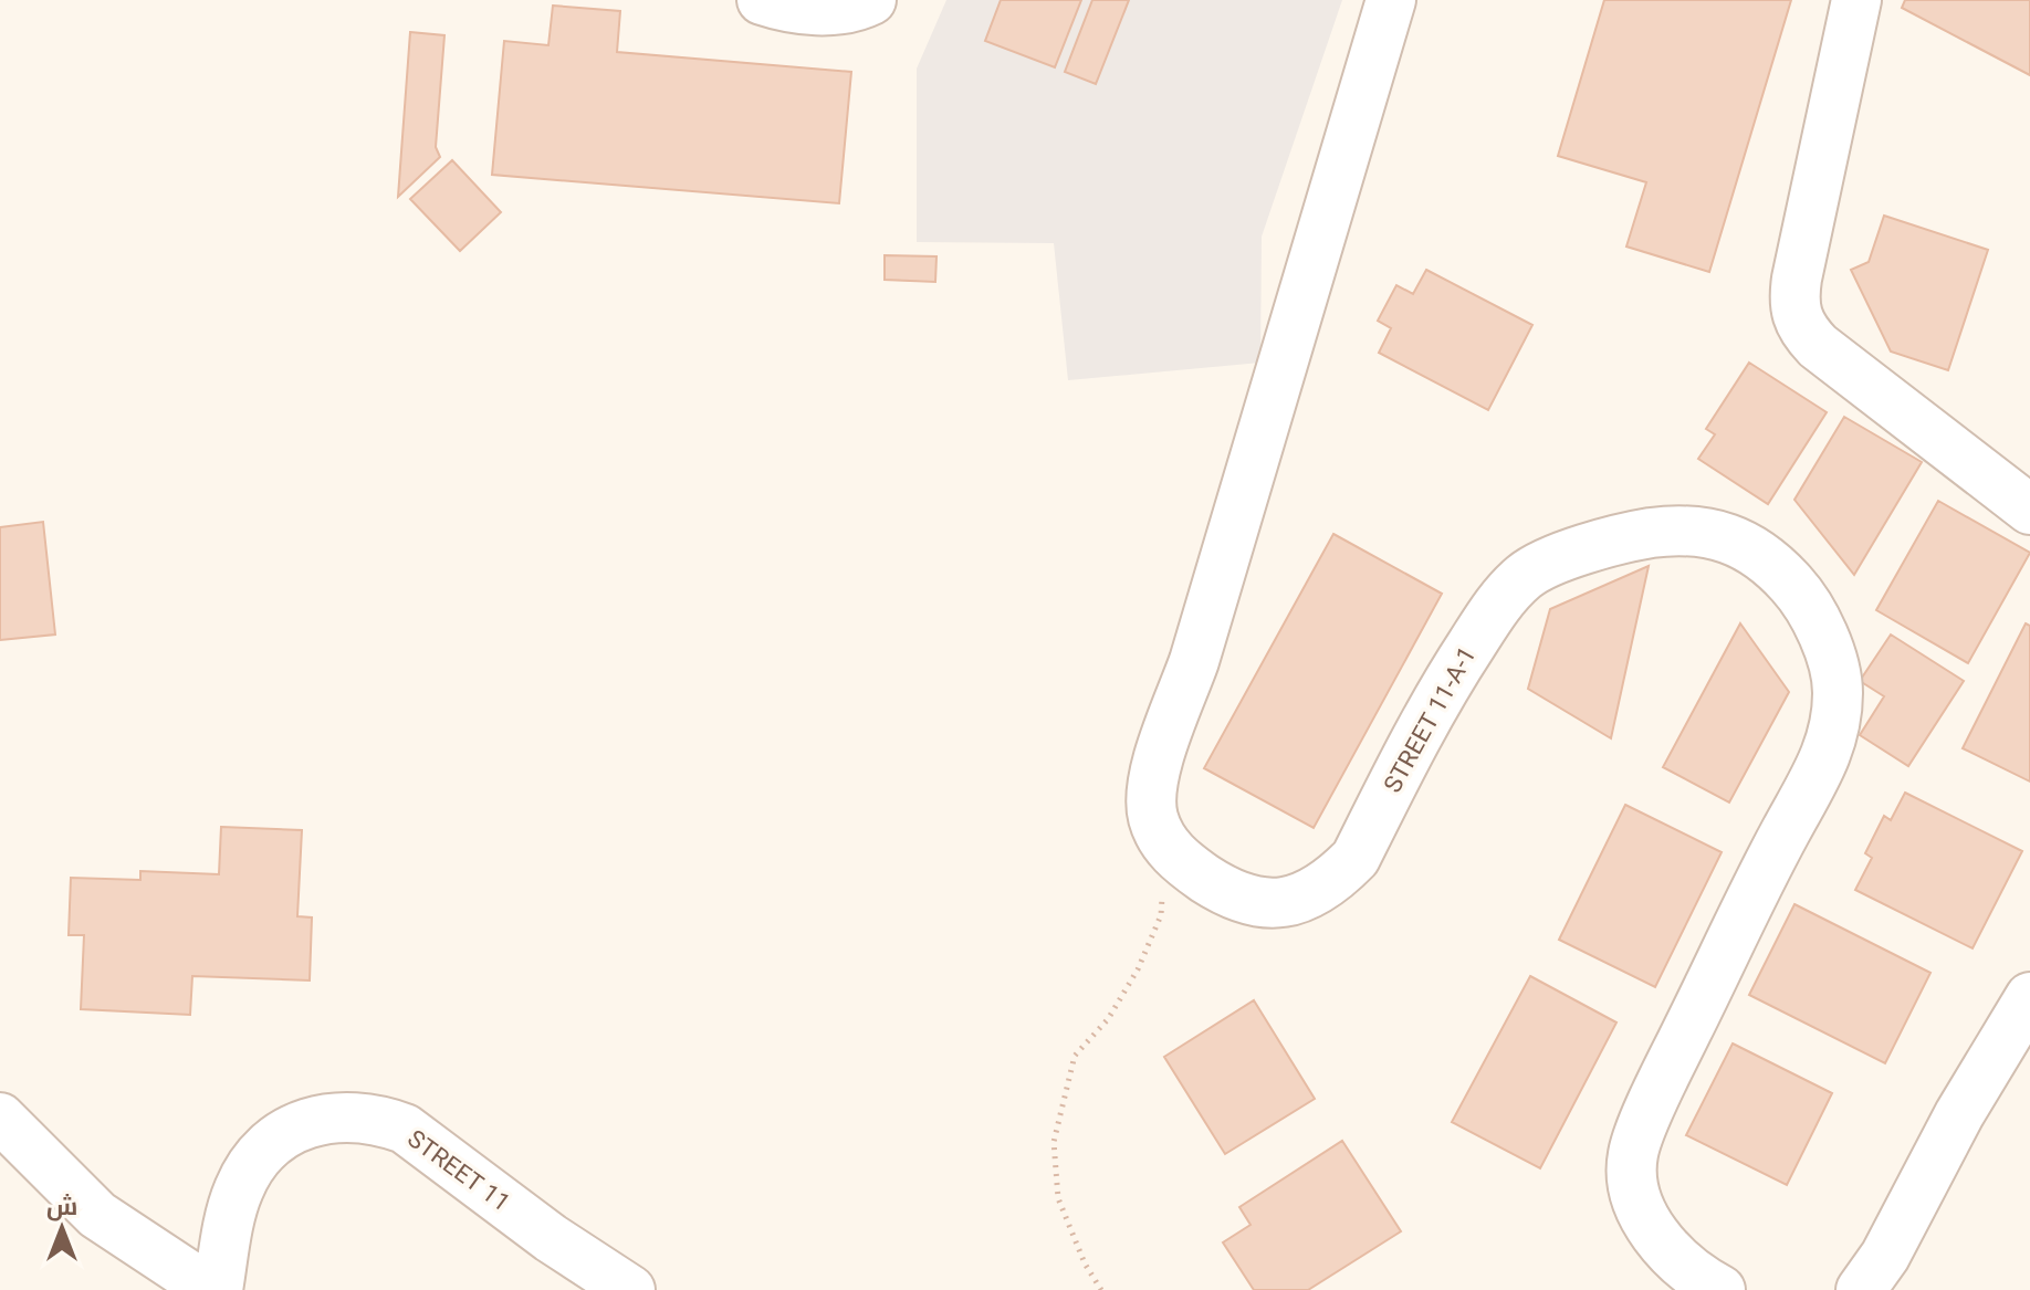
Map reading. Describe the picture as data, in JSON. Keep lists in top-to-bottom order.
{
  "streets": {
    "street": ["STREET 11-A-1", "STREET 11"]
  },
  "north": "top"
}
